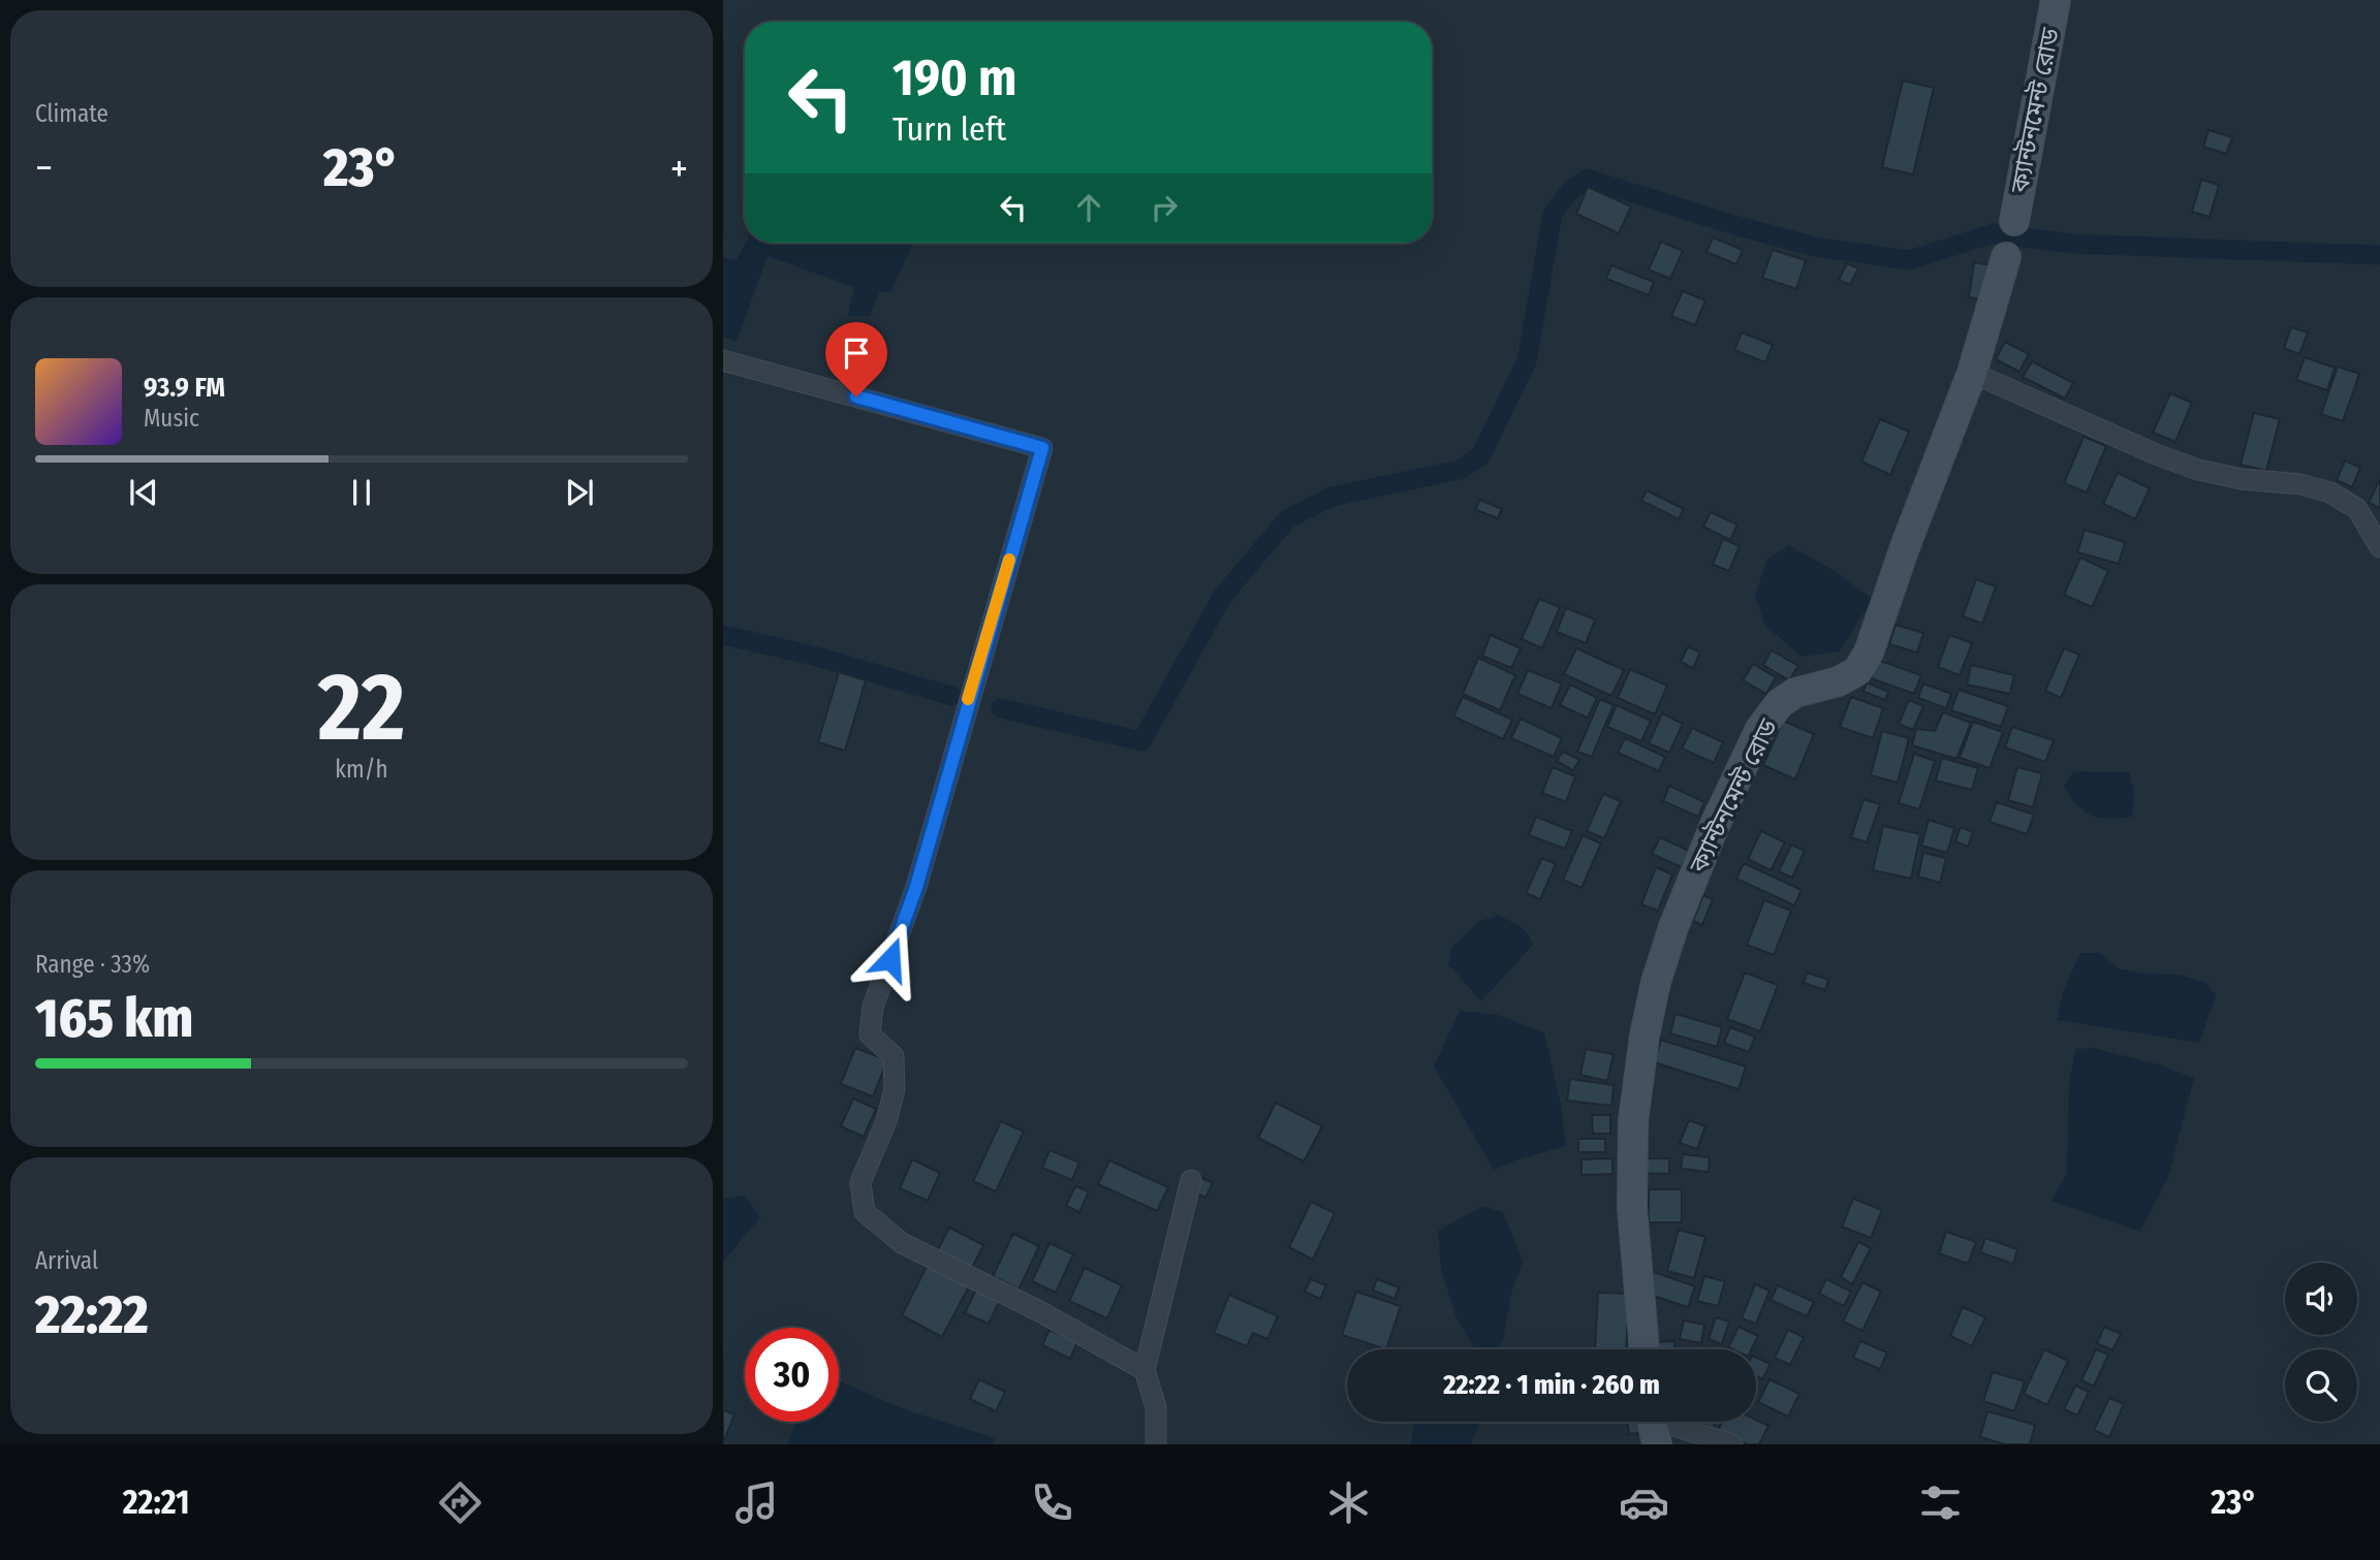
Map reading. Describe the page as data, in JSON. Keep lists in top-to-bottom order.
{
  "streets": {
    "main road": ["ক্যান্টনমেন্ট রোড"]
  },
  "page": {
    "tile": [
      "Climate",
      ["22", "km/h"],
      ["Range · 33%", "165 km"],
      ["Arrival", "22:22"]
    ],
    "turn": ["190 m", "Turn left"],
    "heat": ["−", "23°", "+"],
    "song": ["93.9 FM", "Music"],
    "limit": "30",
    "trip": "22:22 · 1 min · 260 m",
    "tabs": ["22:21", "23°"]
  }
}
